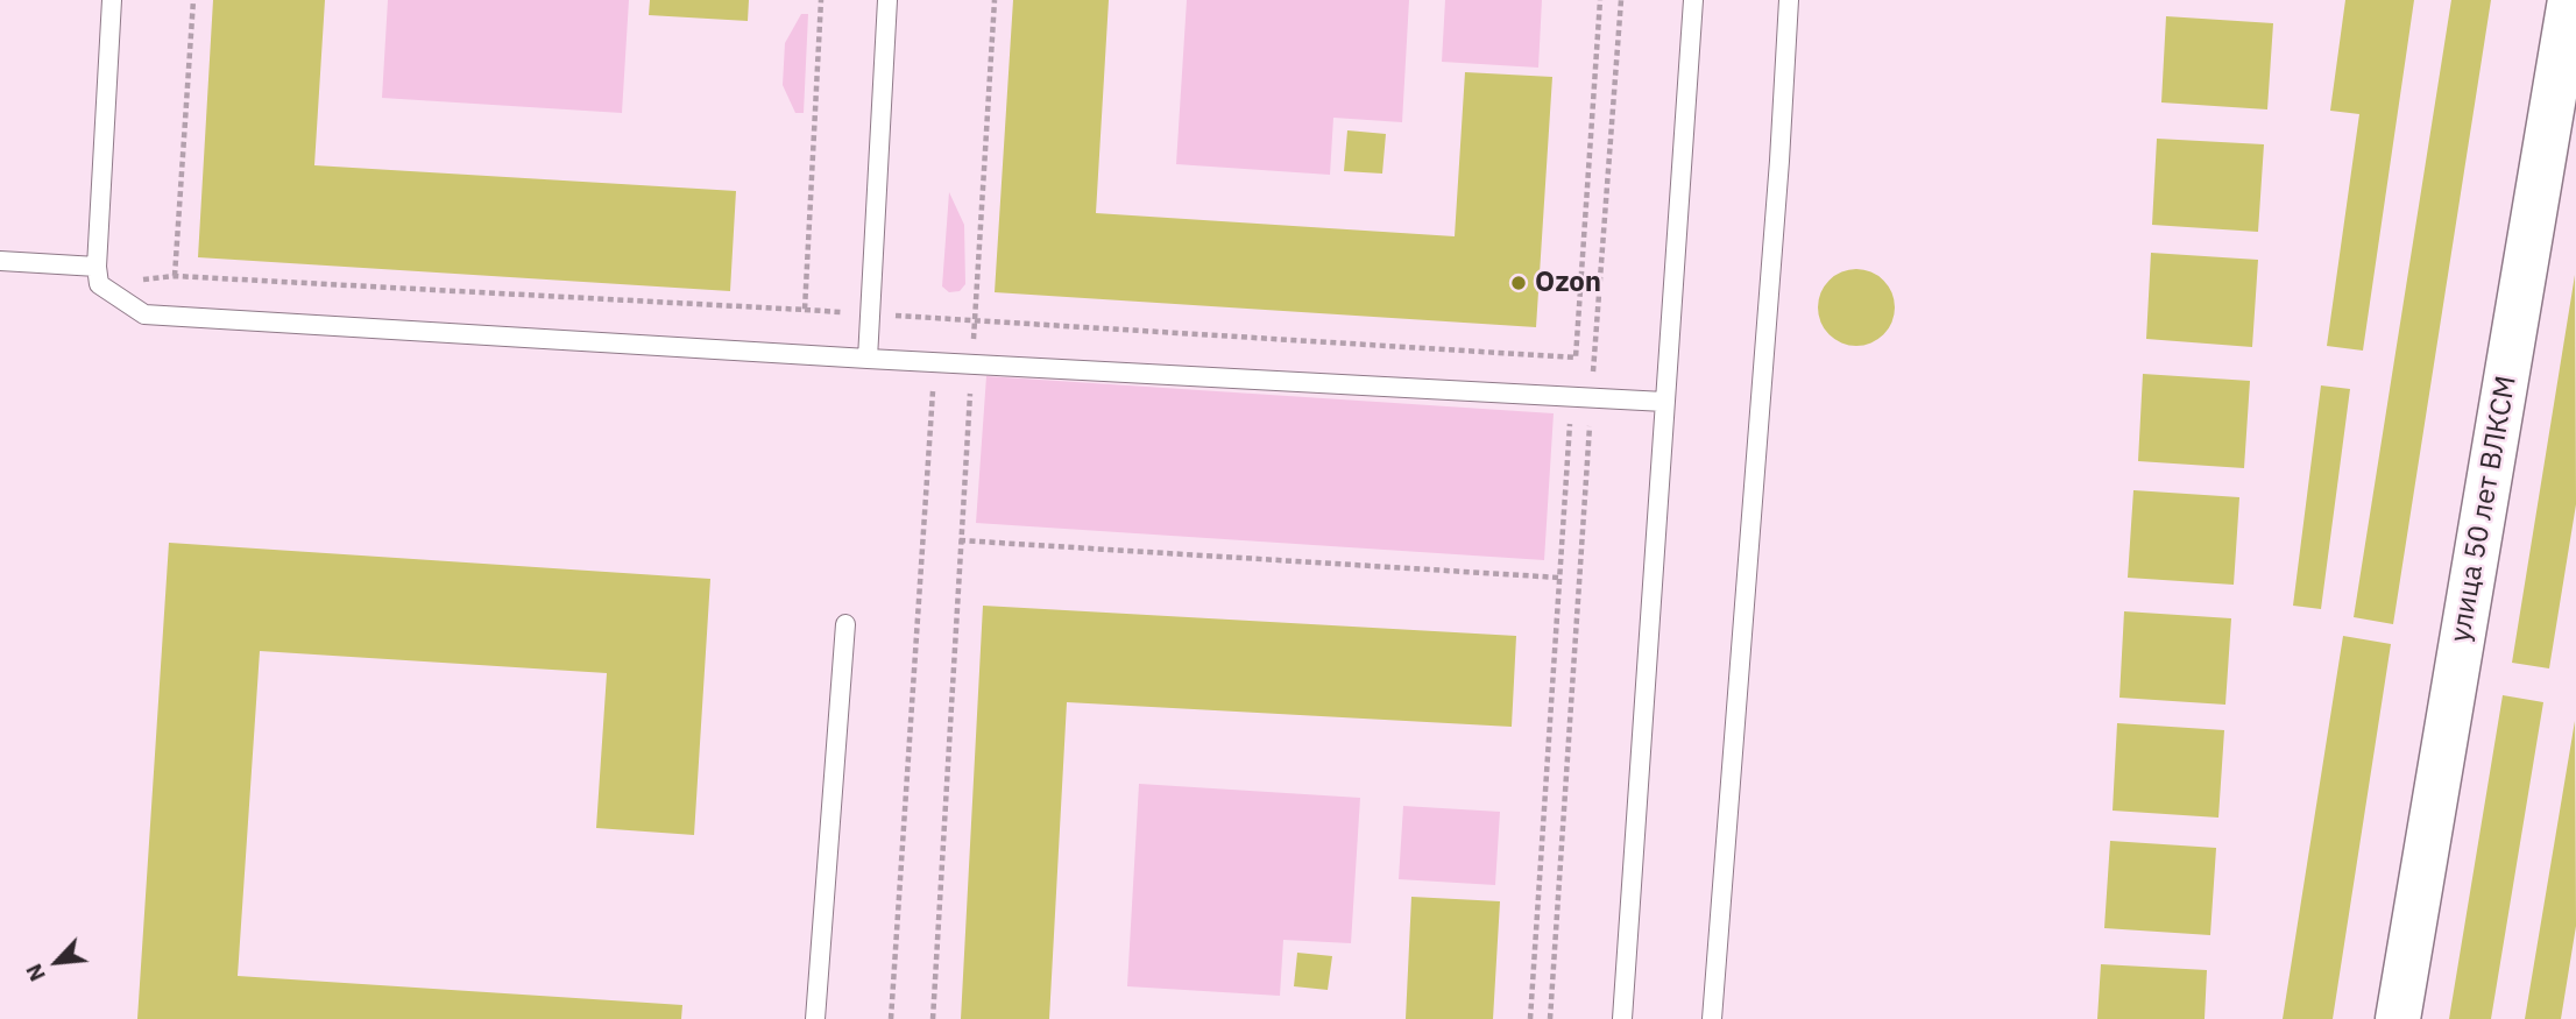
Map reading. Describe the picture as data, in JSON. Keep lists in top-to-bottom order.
{
  "streets": {
    "street": ["улица 50 лет ВЛКСМ"]
  },
  "places": ["Ozon"],
  "north": "bottom left"
}
